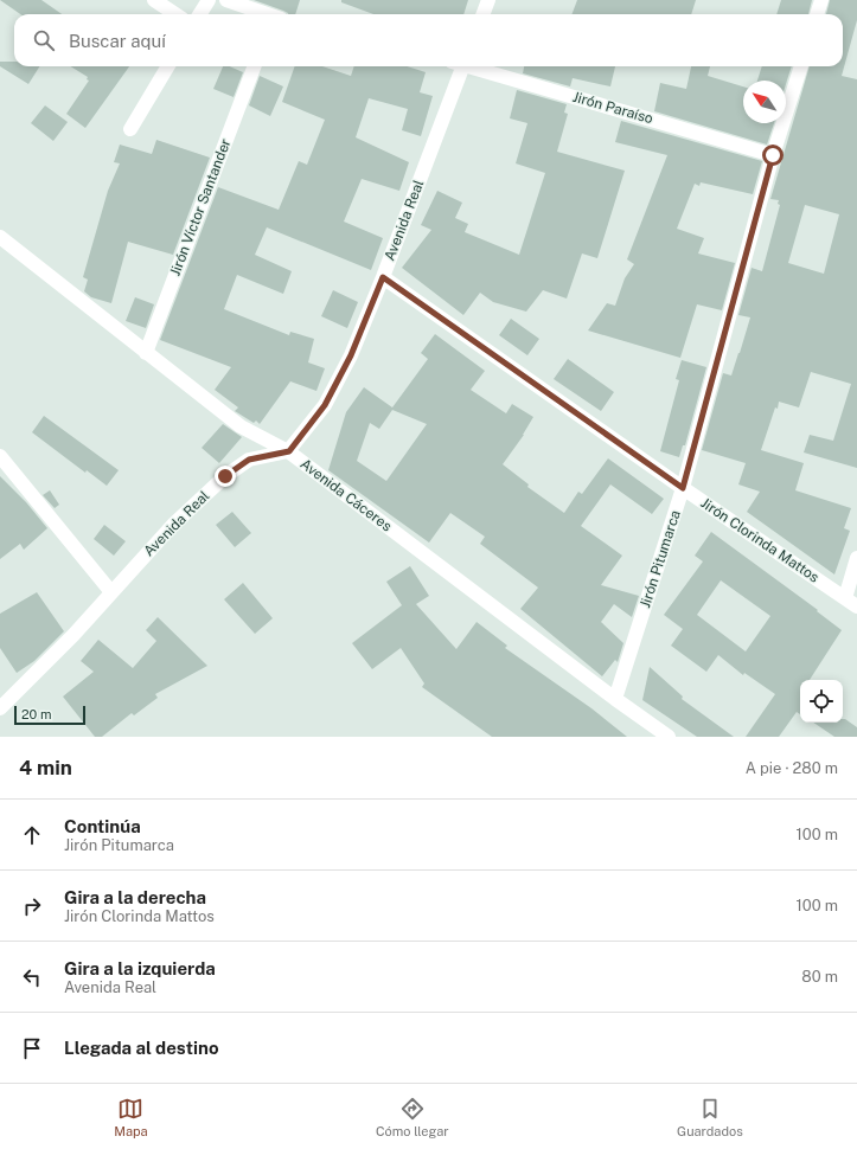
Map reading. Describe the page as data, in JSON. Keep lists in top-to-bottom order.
{
  "streets": {
    "street": [
      "Jirón Paraíso",
      "Jirón Víctor Santander",
      "Avenida Real",
      "Avenida Cáceres",
      "Jirón Clorinda Mattos",
      "Jirón Pitumarca"
    ]
  },
  "crossings": [
    ["Jirón Paraíso", "Jirón Pitumarca"],
    ["Jirón Víctor Santander", "Avenida Cáceres"],
    ["Avenida Real", "Avenida Cáceres"],
    ["Avenida Real", "Jirón Clorinda Mattos"],
    ["Avenida Cáceres", "Jirón Pitumarca"],
    ["Jirón Clorinda Mattos", "Jirón Pitumarca"]
  ],
  "scale_bar": "20 m",
  "north": "top left",
  "page": {
    "search": "Buscar aquí",
    "scale": "20 m",
    "heading": ["4 min", "A pie · 280 m"],
    "list": [
      ["Continúa", "Jirón Pitumarca", "100 m"],
      ["Gira a la derecha", "Jirón Clorinda Mattos", "100 m"],
      ["Gira a la izquierda", "Avenida Real", "80 m"],
      "Llegada al destino"
    ],
    "nav": ["Mapa", "Cómo llegar", "Guardados"]
  }
}
